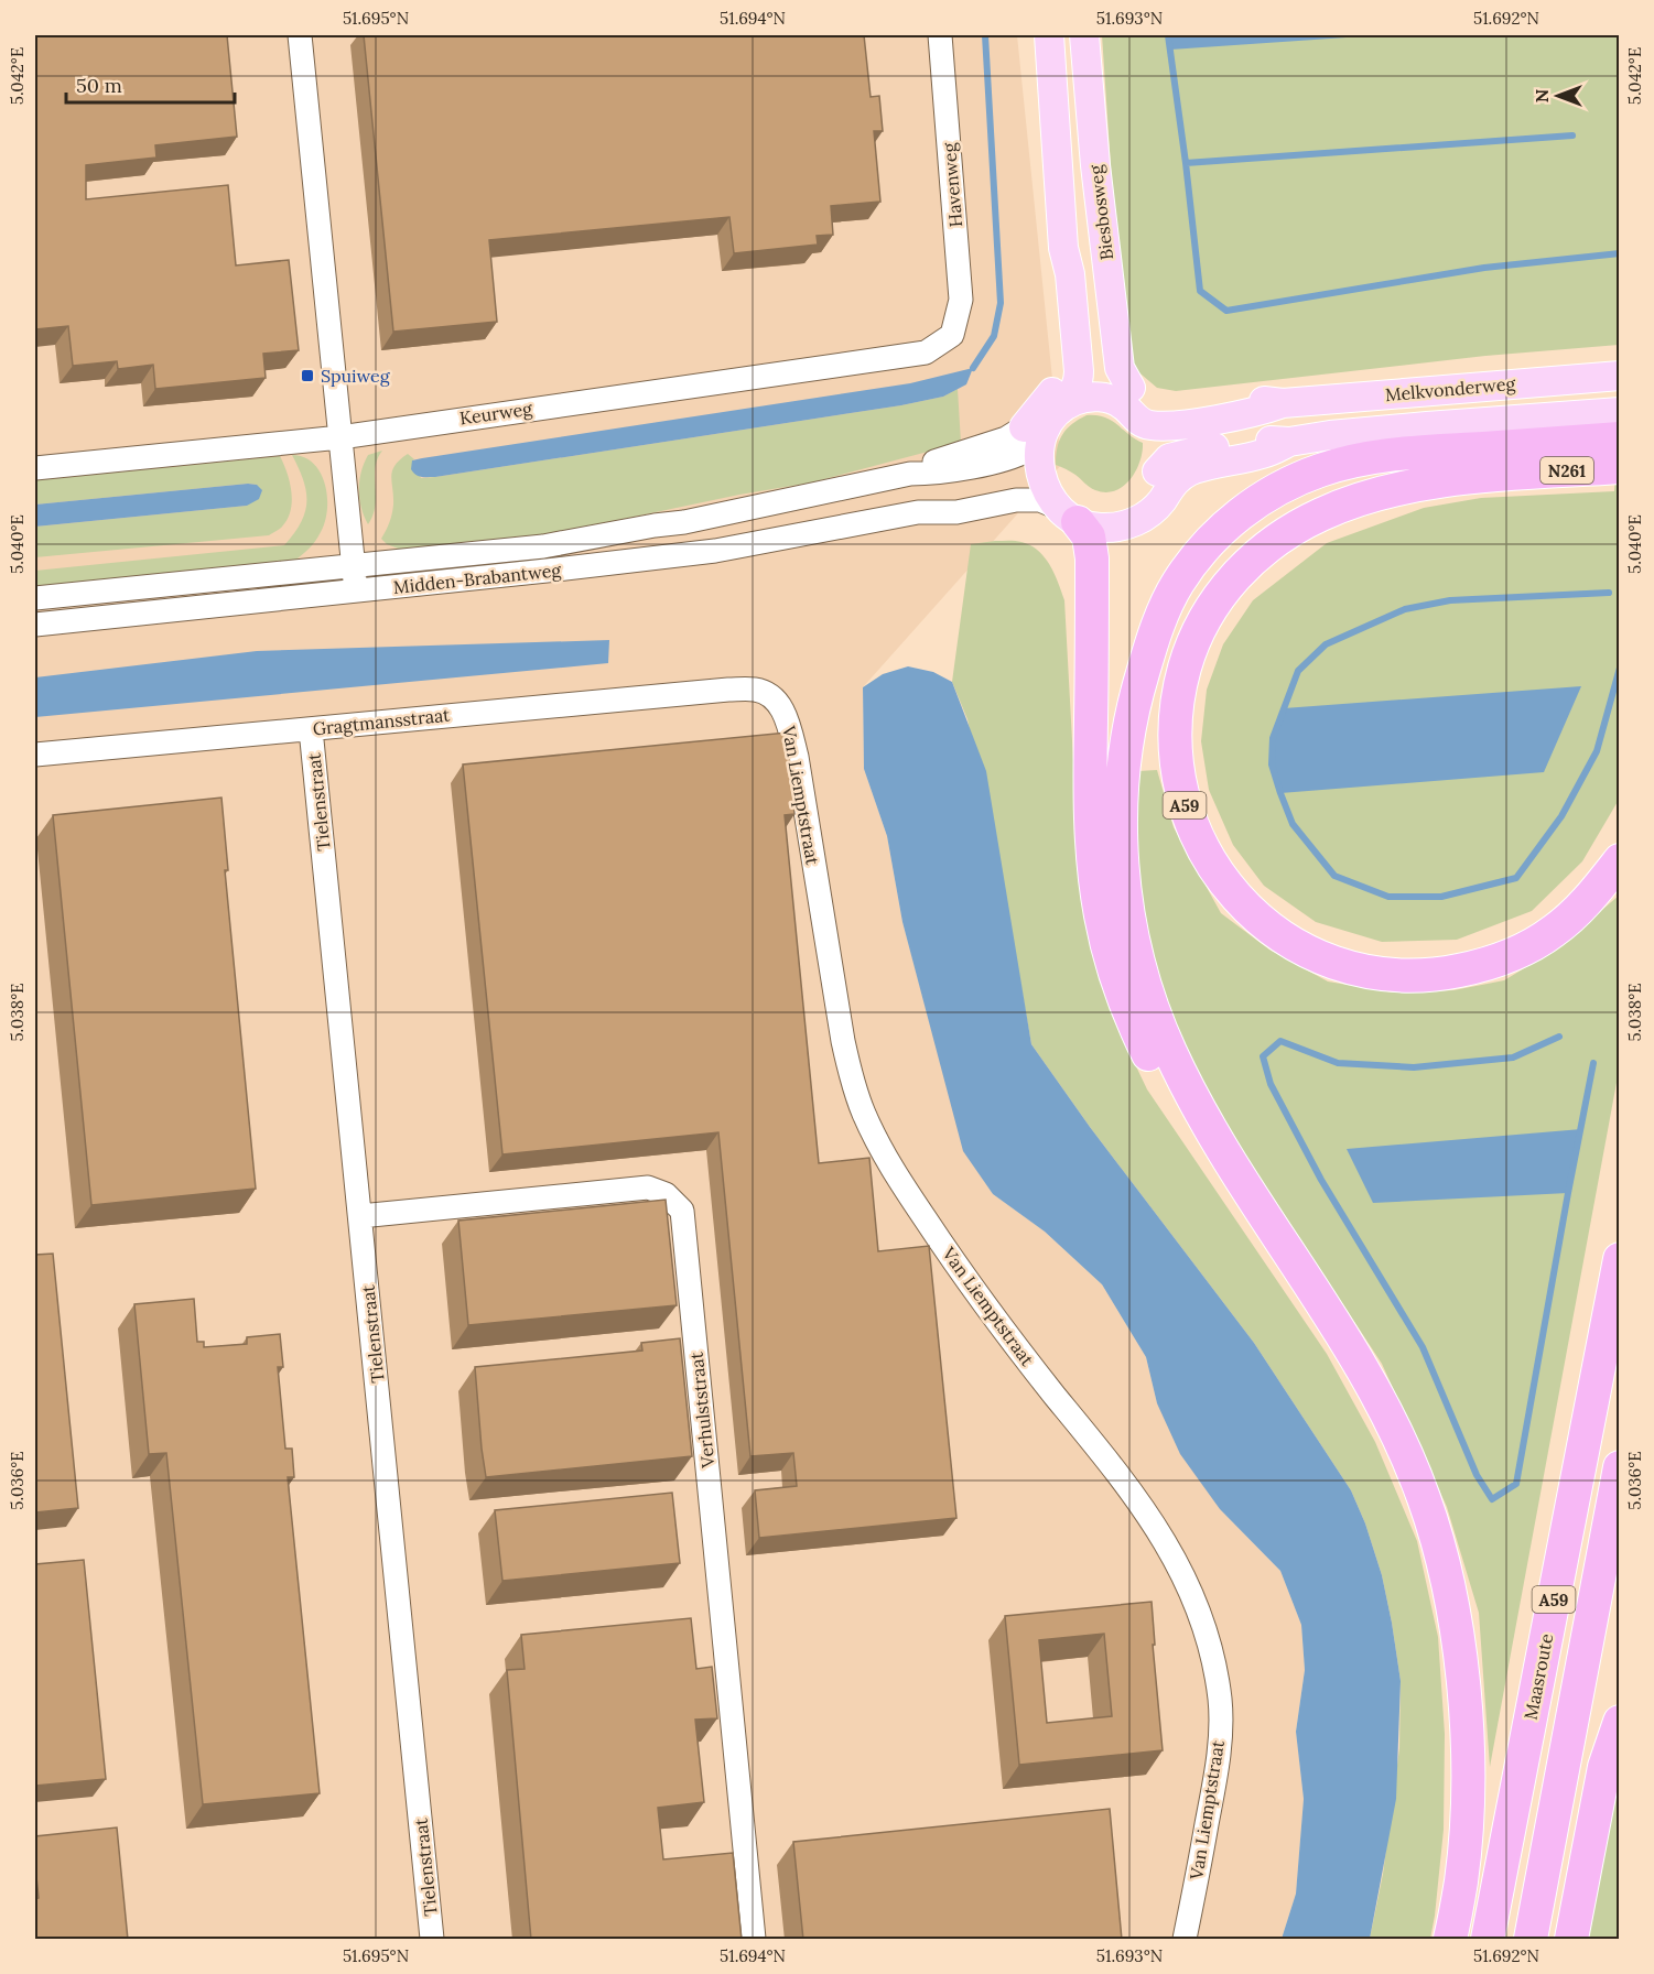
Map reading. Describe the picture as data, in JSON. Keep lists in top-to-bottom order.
{
  "streets": {
    "highway": ["N261", "A59", "Maasroute"],
    "main road": ["Biesbosweg", "Melkvonderweg"],
    "street": [
      "Havenweg",
      "Keurweg",
      "Midden-Brabantweg",
      "Gragtmansstraat",
      "Van Liemptstraat",
      "Tielenstraat",
      "Verhulststraat"
    ]
  },
  "crossings": [
    ["Havenweg", "Keurweg"],
    ["Biesbosweg", "Melkvonderweg"],
    ["N261", "A59"],
    ["Gragtmansstraat", "Van Liemptstraat"],
    ["Gragtmansstraat", "Tielenstraat"],
    ["Tielenstraat", "Verhulststraat"]
  ],
  "places": {
    "transit": ["Spuiweg"]
  },
  "scale_bar": "50 m",
  "north": "left",
  "coordinates": [
    "51.695°N",
    "51.694°N",
    "51.693°N",
    "51.692°N",
    "5.042°E",
    "5.040°E",
    "5.038°E",
    "5.036°E"
  ]
}
